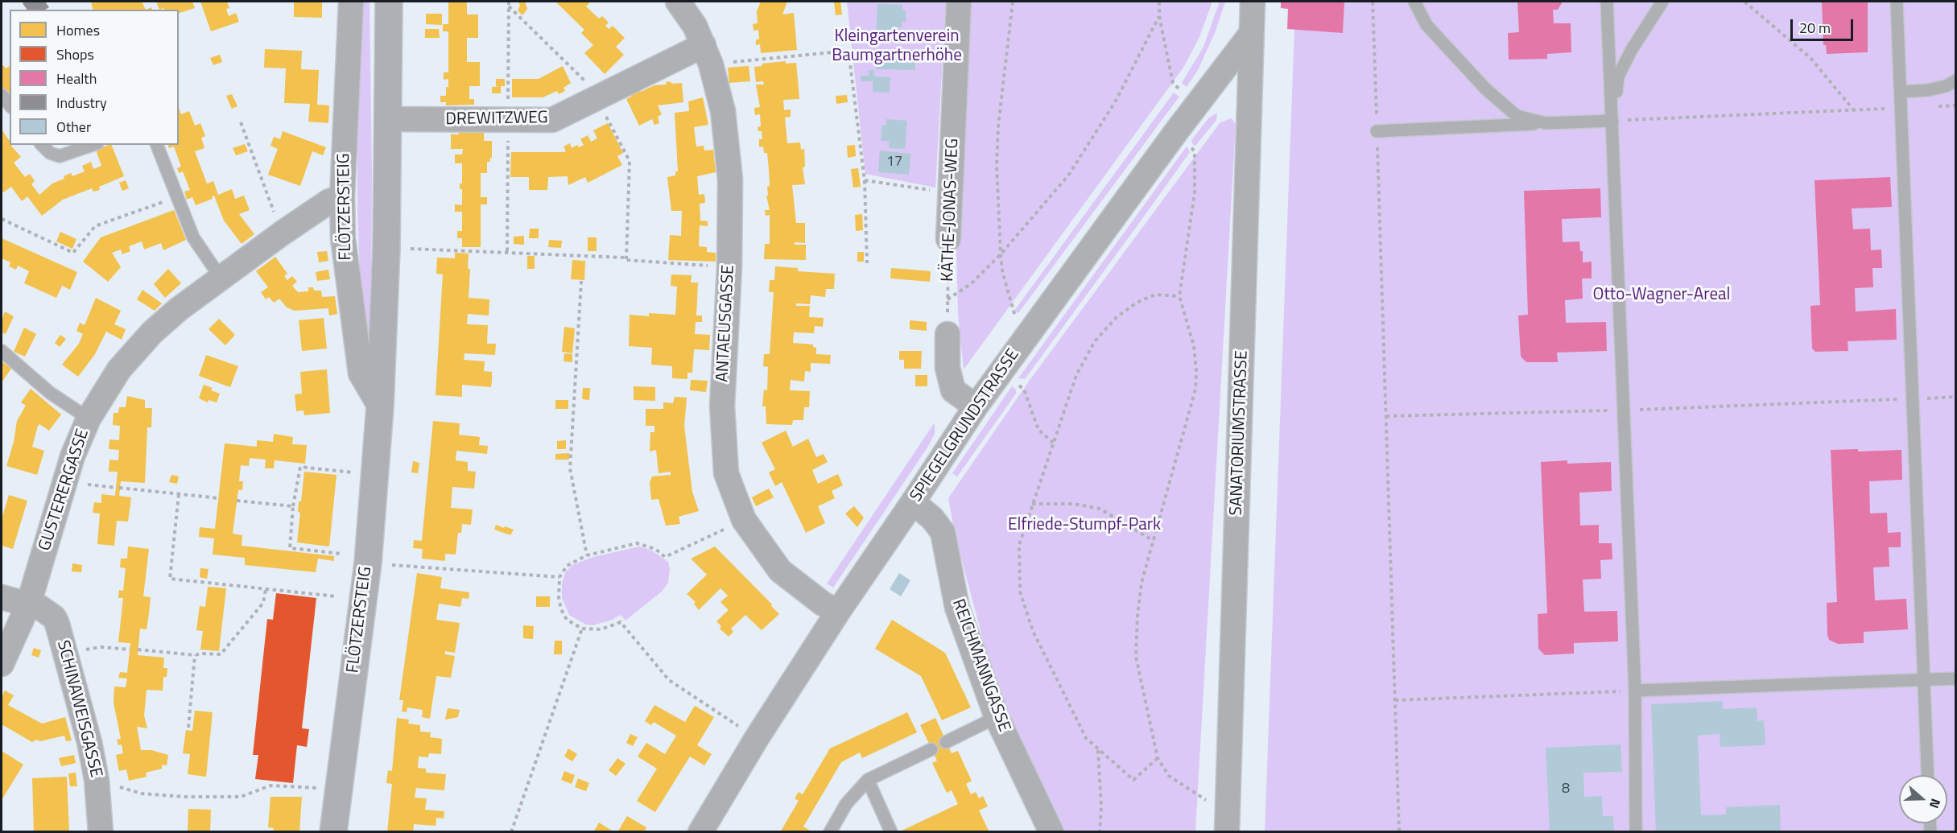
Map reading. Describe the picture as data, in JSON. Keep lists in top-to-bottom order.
{
  "streets": {
    "main road": ["FLÖTZERSTEIG"],
    "street": [
      "DREWITZWEG",
      "KÄTHE-JONAS-WEG",
      "ANTAEUSGASSE",
      "SPIEGELGRUNDSTRASSE",
      "SANATORIUMSTRASSE",
      "GUSTERERGASSE",
      "REICHMANNGASSE",
      "SCHINAWEISGASSE"
    ]
  },
  "crossings": [
    ["DREWITZWEG", "FLÖTZERSTEIG"],
    ["DREWITZWEG", "ANTAEUSGASSE"],
    ["FLÖTZERSTEIG", "GUSTERERGASSE"],
    ["ANTAEUSGASSE", "SPIEGELGRUNDSTRASSE"],
    ["SPIEGELGRUNDSTRASSE", "SANATORIUMSTRASSE"],
    ["SPIEGELGRUNDSTRASSE", "REICHMANNGASSE"],
    ["GUSTERERGASSE", "SCHINAWEISGASSE"]
  ],
  "parks": ["Kleingartenverein Baumgartnerhöhe", "Otto-Wagner-Areal", "Elfriede-Stumpf-Park"],
  "house_numbers": ["17", "8"],
  "legend": [
    "Homes",
    "Shops",
    "Health",
    "Industry",
    "Other"
  ],
  "scale_bar": "20 m",
  "north": "right"
}
